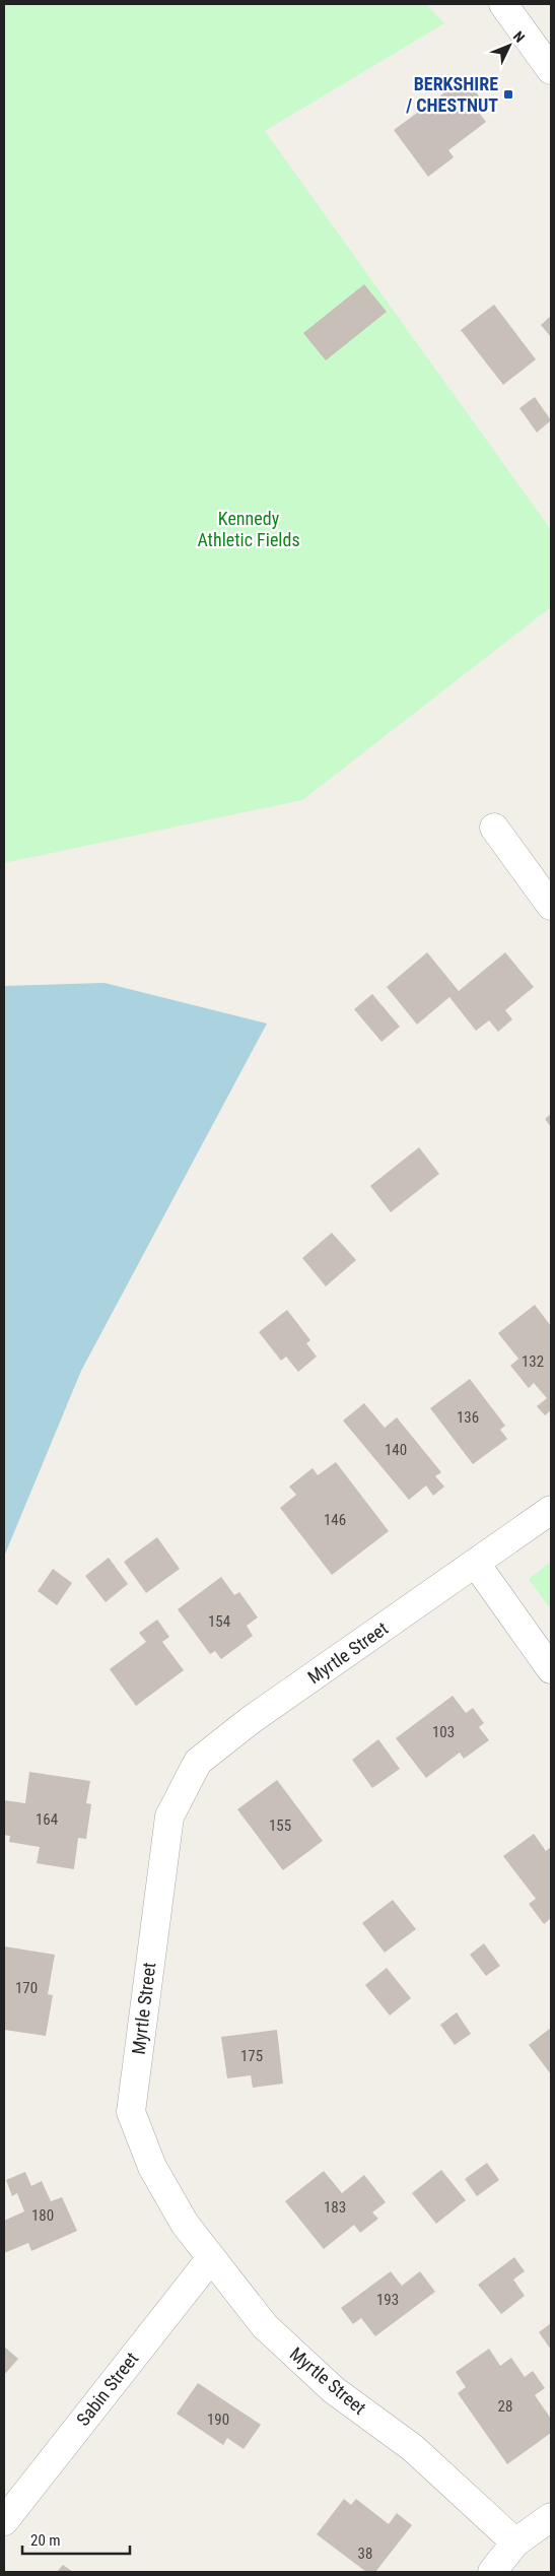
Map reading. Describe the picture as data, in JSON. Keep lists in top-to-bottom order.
{
  "streets": {
    "street": ["Myrtle Street", "Sabin Street"]
  },
  "crossings": [
    ["Myrtle Street", "Sabin Street"]
  ],
  "parks": ["Kennedy Athletic Fields"],
  "places": {
    "transit": ["BERKSHIRE / CHESTNUT"]
  },
  "house_numbers": [
    "132",
    "136",
    "140",
    "146",
    "154",
    "103",
    "164",
    "155",
    "170",
    "175",
    "183",
    "180",
    "193",
    "28",
    "190",
    "38"
  ],
  "scale_bar": "20 m",
  "north": "top right"
}
